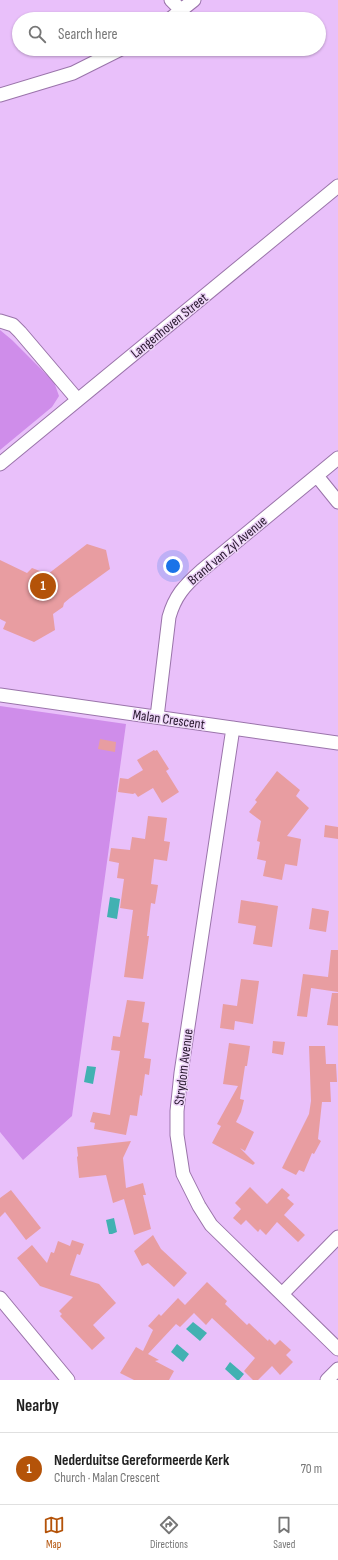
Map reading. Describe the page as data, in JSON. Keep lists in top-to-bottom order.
{
  "streets": {
    "street": [
      "Langenhoven Street",
      "Brand van Zyl Avenue",
      "Malan Crescent",
      "Strydom Avenue"
    ]
  },
  "crossings": [
    ["Brand van Zyl Avenue", "Malan Crescent"],
    ["Malan Crescent", "Strydom Avenue"]
  ],
  "page": {
    "search": "Search here",
    "pins": "1",
    "heading": "Nearby",
    "list": [
      {
        "mark": "1",
        "name": "Nederduitse Gereformeerde Kerk",
        "note": "Church · Malan Crescent",
        "value": "70 m"
      }
    ],
    "nav": ["Map", "Directions", "Saved"]
  }
}
